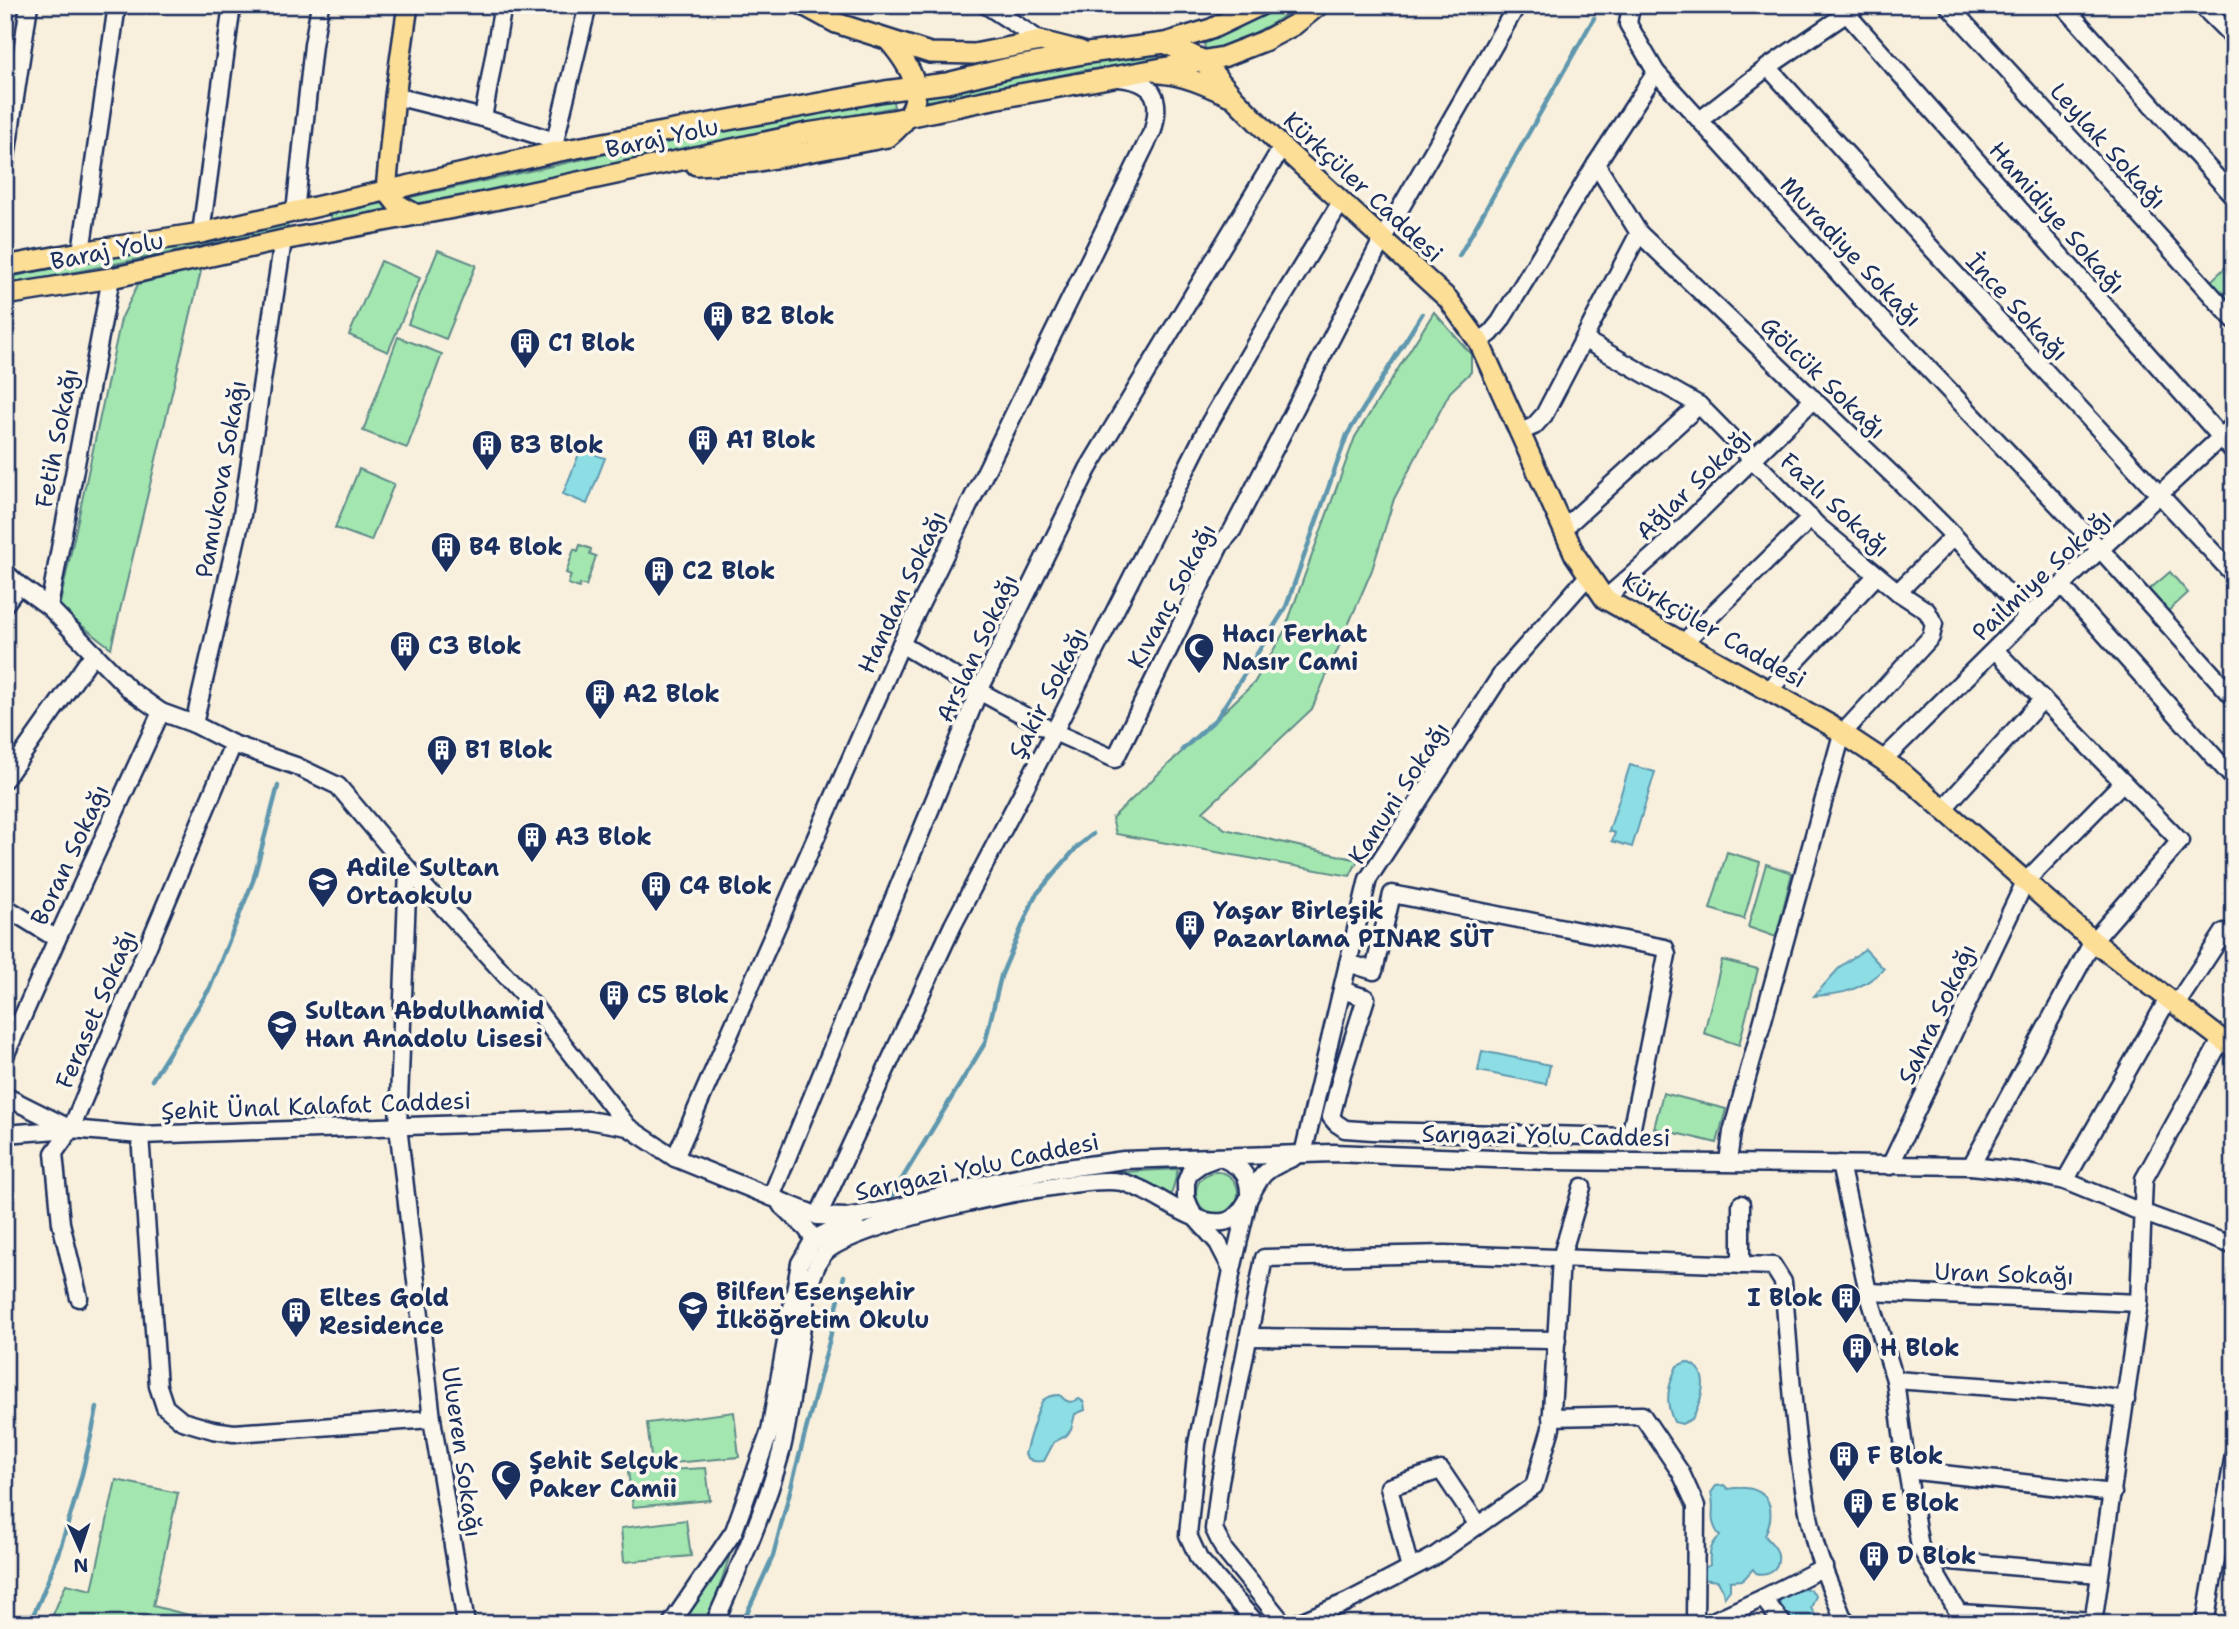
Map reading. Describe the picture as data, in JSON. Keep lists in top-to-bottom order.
{
  "streets": {
    "main road": ["Baraj Yolu", "Kürkçüler Caddesi"],
    "street": [
      "Leylak Sokağı",
      "Hamidiye Sokağı",
      "Muradiye Sokağı",
      "İnce Sokağı",
      "Gölcük Sokağı",
      "Fetih Sokağı",
      "Pamukova Sokağı",
      "Ağlar Sokağı",
      "Fazlı Sokağı",
      "Pailmiye Sokağı",
      "Handan Sokağı",
      "Kıvanç Sokağı",
      "Arslan Sokağı",
      "Şakir Sokağı",
      "Kanuni Sokağı",
      "Boran Sokağı",
      "Feraset Sokağı",
      "Sahra Sokağı",
      "Şehit Ünal Kalafat Caddesi",
      "Sarıgazi Yolu Caddesi",
      "Uran Sokağı",
      "Ulueren Sokağı"
    ]
  },
  "crossings": [
    ["Baraj Yolu", "Kürkçüler Caddesi"],
    ["Baraj Yolu", "Fetih Sokağı"],
    ["Baraj Yolu", "Pamukova Sokağı"],
    ["Baraj Yolu", "Handan Sokağı"],
    ["Kürkçüler Caddesi", "Ağlar Sokağı"],
    ["Kürkçüler Caddesi", "Fazlı Sokağı"],
    ["Kürkçüler Caddesi", "Pailmiye Sokağı"],
    ["Kürkçüler Caddesi", "Kıvanç Sokağı"],
    ["Kürkçüler Caddesi", "Arslan Sokağı"],
    ["Kürkçüler Caddesi", "Şakir Sokağı"],
    ["Kürkçüler Caddesi", "Kanuni Sokağı"],
    ["Kürkçüler Caddesi", "Sahra Sokağı"],
    ["Hamidiye Sokağı", "Pailmiye Sokağı"],
    ["Muradiye Sokağı", "Pailmiye Sokağı"],
    ["İnce Sokağı", "Pailmiye Sokağı"],
    ["Gölcük Sokağı", "Ağlar Sokağı"],
    ["Gölcük Sokağı", "Pailmiye Sokağı"],
    ["Fetih Sokağı", "Sarıgazi Yolu Caddesi"],
    ["Pamukova Sokağı", "Sarıgazi Yolu Caddesi"],
    ["Ağlar Sokağı", "Fazlı Sokağı"],
    ["Handan Sokağı", "Kıvanç Sokağı"],
    ["Handan Sokağı", "Sarıgazi Yolu Caddesi"],
    ["Kıvanç Sokağı", "Arslan Sokağı"],
    ["Kıvanç Sokağı", "Şakir Sokağı"],
    ["Arslan Sokağı", "Sarıgazi Yolu Caddesi"],
    ["Şakir Sokağı", "Sarıgazi Yolu Caddesi"],
    ["Kanuni Sokağı", "Sarıgazi Yolu Caddesi"],
    ["Boran Sokağı", "Sarıgazi Yolu Caddesi"],
    ["Feraset Sokağı", "Şehit Ünal Kalafat Caddesi"],
    ["Feraset Sokağı", "Sarıgazi Yolu Caddesi"],
    ["Sahra Sokağı", "Sarıgazi Yolu Caddesi"],
    ["Şehit Ünal Kalafat Caddesi", "Sarıgazi Yolu Caddesi"],
    ["Şehit Ünal Kalafat Caddesi", "Ulueren Sokağı"],
    ["Sarıgazi Yolu Caddesi", "Ulueren Sokağı"]
  ],
  "places": {
    "building": [
      "B2 Blok",
      "C1 Blok",
      "A1 Blok",
      "B3 Blok",
      "B4 Blok",
      "C2 Blok",
      "C3 Blok",
      "A2 Blok",
      "B1 Blok",
      "A3 Blok",
      "C4 Blok",
      "Yaşar Birleşik Pazarlama PINAR SÜT",
      "C5 Blok",
      "I Blok",
      "Eltes Gold Residence",
      "H Blok",
      "F Blok",
      "E Blok",
      "D Blok"
    ],
    "mosque": ["Hacı Ferhat Nasır Cami", "Şehit Selçuk Paker Camii"],
    "school or university": ["Adile Sultan Ortaokulu", "Sultan Abdulhamid Han Anadolu Lisesi", "Bilfen Esenşehir İlköğretim Okulu"]
  },
  "north": "bottom"
}
